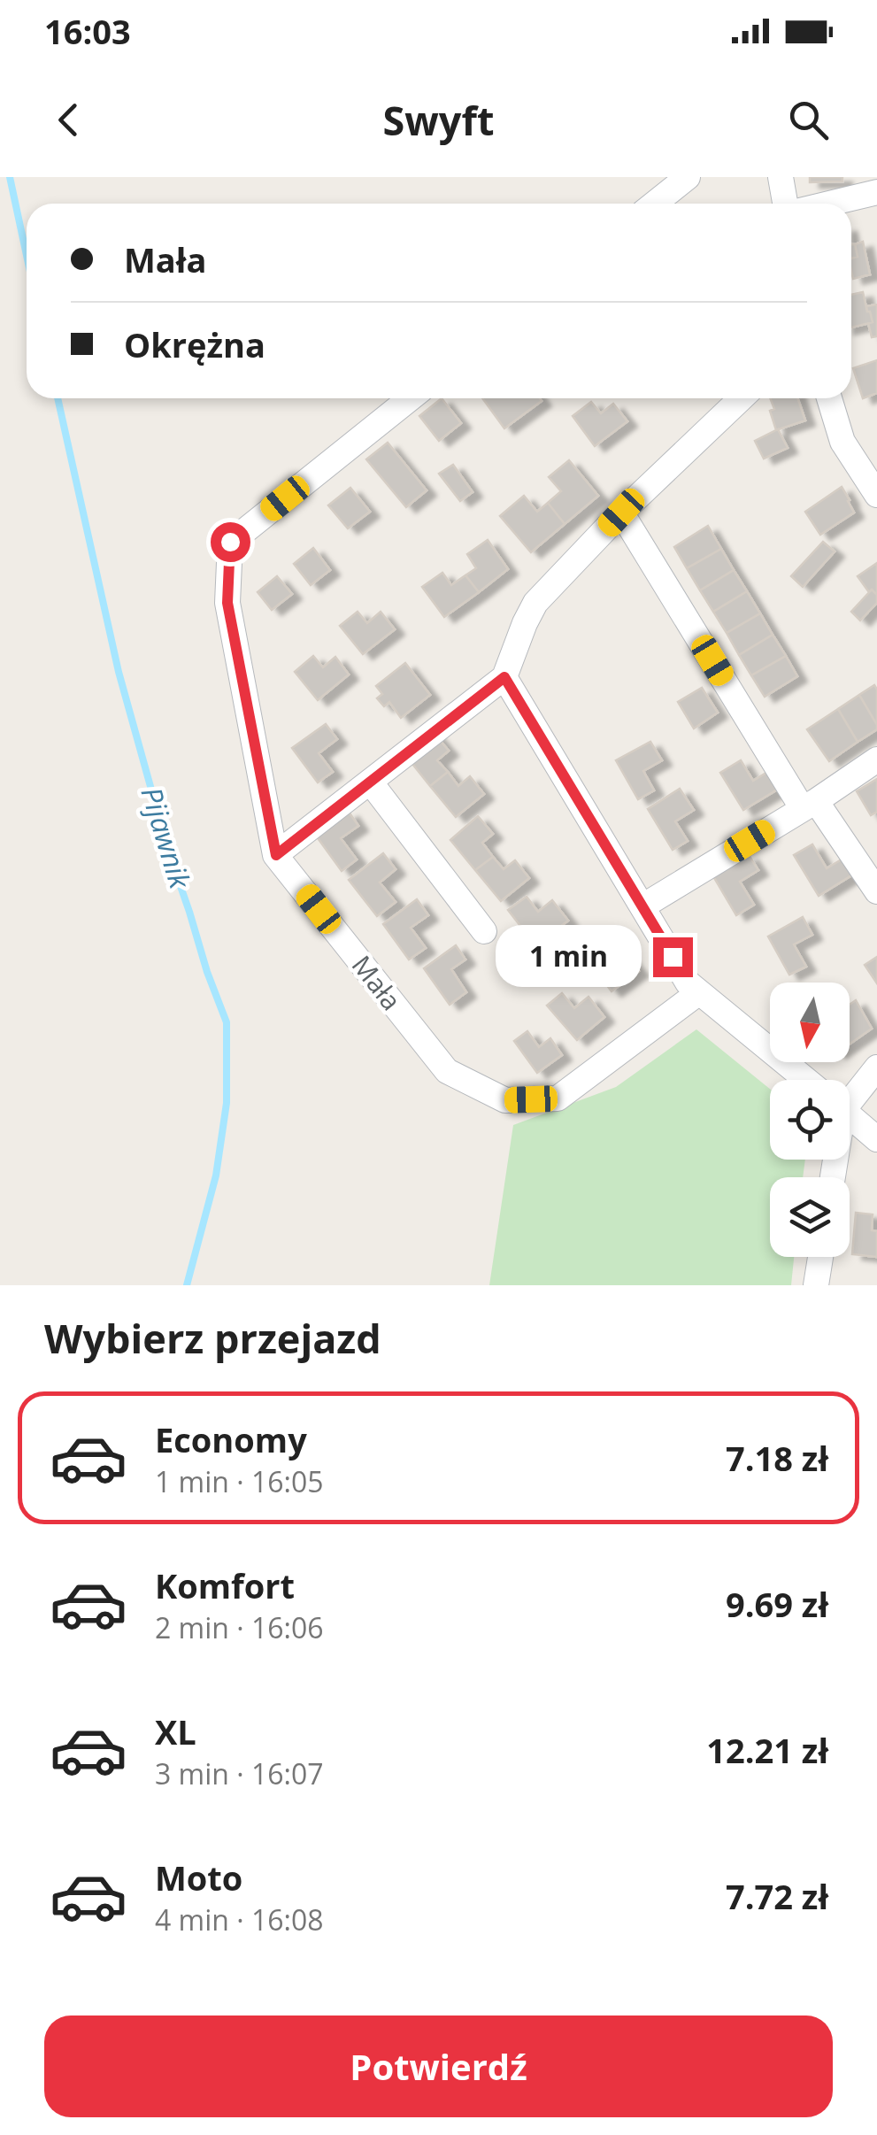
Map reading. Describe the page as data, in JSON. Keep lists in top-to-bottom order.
{
  "streets": {
    "street": ["Mała"]
  },
  "water": ["Pijawnik"],
  "north": "bottom",
  "page": {
    "status": "16:03",
    "header": "Swyft",
    "banner": ["Mała", "Okrężna"],
    "bubble": "1 min",
    "heading": "Wybierz przejazd",
    "list": [
      {
        "name": "Economy",
        "note": "1 min · 16:05",
        "value": "7.18 zł"
      },
      {
        "name": "Komfort",
        "note": "2 min · 16:06",
        "value": "9.69 zł"
      },
      {
        "name": "XL",
        "note": "3 min · 16:07",
        "value": "12.21 zł"
      },
      {
        "name": "Moto",
        "note": "4 min · 16:08",
        "value": "7.72 zł"
      }
    ],
    "buttons": "Potwierdź"
  }
}
